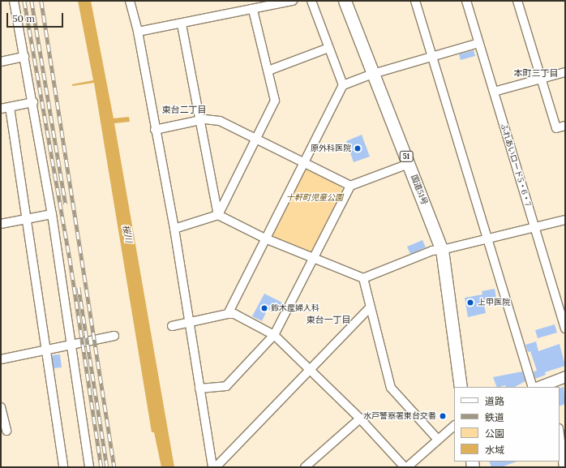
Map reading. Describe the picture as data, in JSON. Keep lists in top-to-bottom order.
{
  "streets": {
    "highway": ["51", "国道51号"],
    "street": ["ふれあいロード5・6・7"]
  },
  "districts": ["本町三丁目", "東台二丁目", "東台一丁目"],
  "water": ["桜川"],
  "parks": ["十軒町児童公園"],
  "places": [
    "原外科医院",
    "上甲医院",
    "鈴木産婦人科",
    "水戸警察署東台交番"
  ],
  "legend": [
    "道路",
    "鉄道",
    "公園",
    "水域"
  ],
  "scale_bar": "50 m"
}
